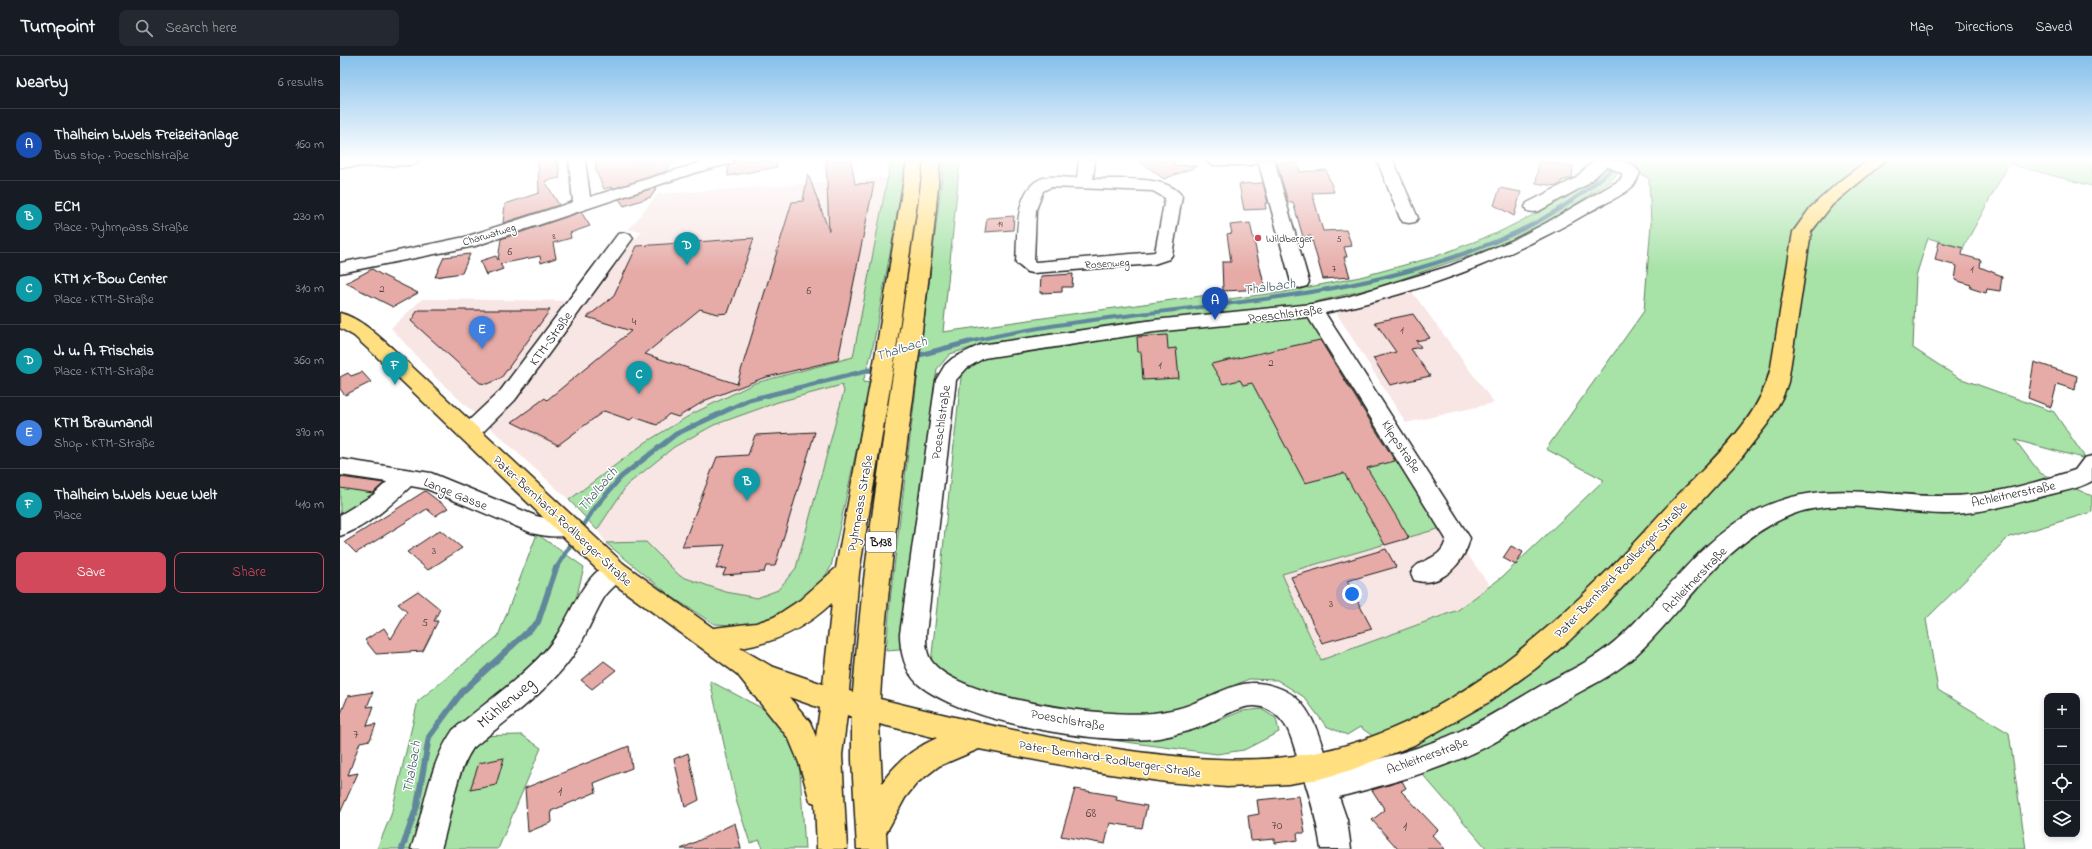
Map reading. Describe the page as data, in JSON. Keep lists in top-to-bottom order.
{
  "streets": {
    "main road": ["Pyhrnpass Straße", "Pater-Bernhard-Rodlberger-Straße", "B138"],
    "street": [
      "Charwatweg",
      "Rosenweg",
      "Poeschlstraße",
      "KTM-Straße",
      "Klippstraße",
      "Lange Gasse",
      "Achleitnerstraße",
      "Mühlenweg"
    ]
  },
  "crossings": [
    ["Poeschlstraße", "Klippstraße"],
    ["Poeschlstraße", "Achleitnerstraße"],
    ["Poeschlstraße", "Pater-Bernhard-Rodlberger-Straße"],
    ["KTM-Straße", "Pater-Bernhard-Rodlberger-Straße"],
    ["Lange Gasse", "Pater-Bernhard-Rodlberger-Straße"],
    ["Achleitnerstraße", "Pater-Bernhard-Rodlberger-Straße"],
    ["Pyhrnpass Straße", "Pater-Bernhard-Rodlberger-Straße"],
    ["Pater-Bernhard-Rodlberger-Straße", "Mühlenweg"]
  ],
  "water": ["Thalbach"],
  "places": ["Wildberger"],
  "house_numbers": [
    "19",
    "8",
    "5",
    "6",
    "7",
    "1",
    "2",
    "6",
    "4",
    "1",
    "2",
    "1",
    "3",
    "3",
    "5",
    "7",
    "1",
    "68",
    "70",
    "1"
  ],
  "page": {
    "header": "Turnpoint",
    "search": "Search here",
    "nav": ["Map", "Directions", "Saved"],
    "heading": ["Nearby", "6 results"],
    "list": [
      {
        "mark": "A",
        "name": "Thalheim b.Wels Freizeitanlage",
        "note": "Bus stop · Poeschlstraße",
        "value": "160 m"
      },
      {
        "mark": "B",
        "name": "ECM",
        "note": "Place · Pyhrnpass Straße",
        "value": "230 m"
      },
      {
        "mark": "C",
        "name": "KTM X-Bow Center",
        "note": "Place · KTM-Straße",
        "value": "310 m"
      },
      {
        "mark": "D",
        "name": "J. u. A. Frischeis",
        "note": "Place · KTM-Straße",
        "value": "360 m"
      },
      {
        "mark": "E",
        "name": "KTM Braumandl",
        "note": "Shop · KTM-Straße",
        "value": "390 m"
      },
      {
        "mark": "F",
        "name": "Thalheim b.Wels Neue Welt",
        "note": "Place",
        "value": "410 m"
      }
    ],
    "pins": [
      "D",
      "A",
      "E",
      "F",
      "C",
      "B"
    ],
    "buttons": ["Save", "Share"],
    "map_buttons": ["+", "−"]
  }
}
